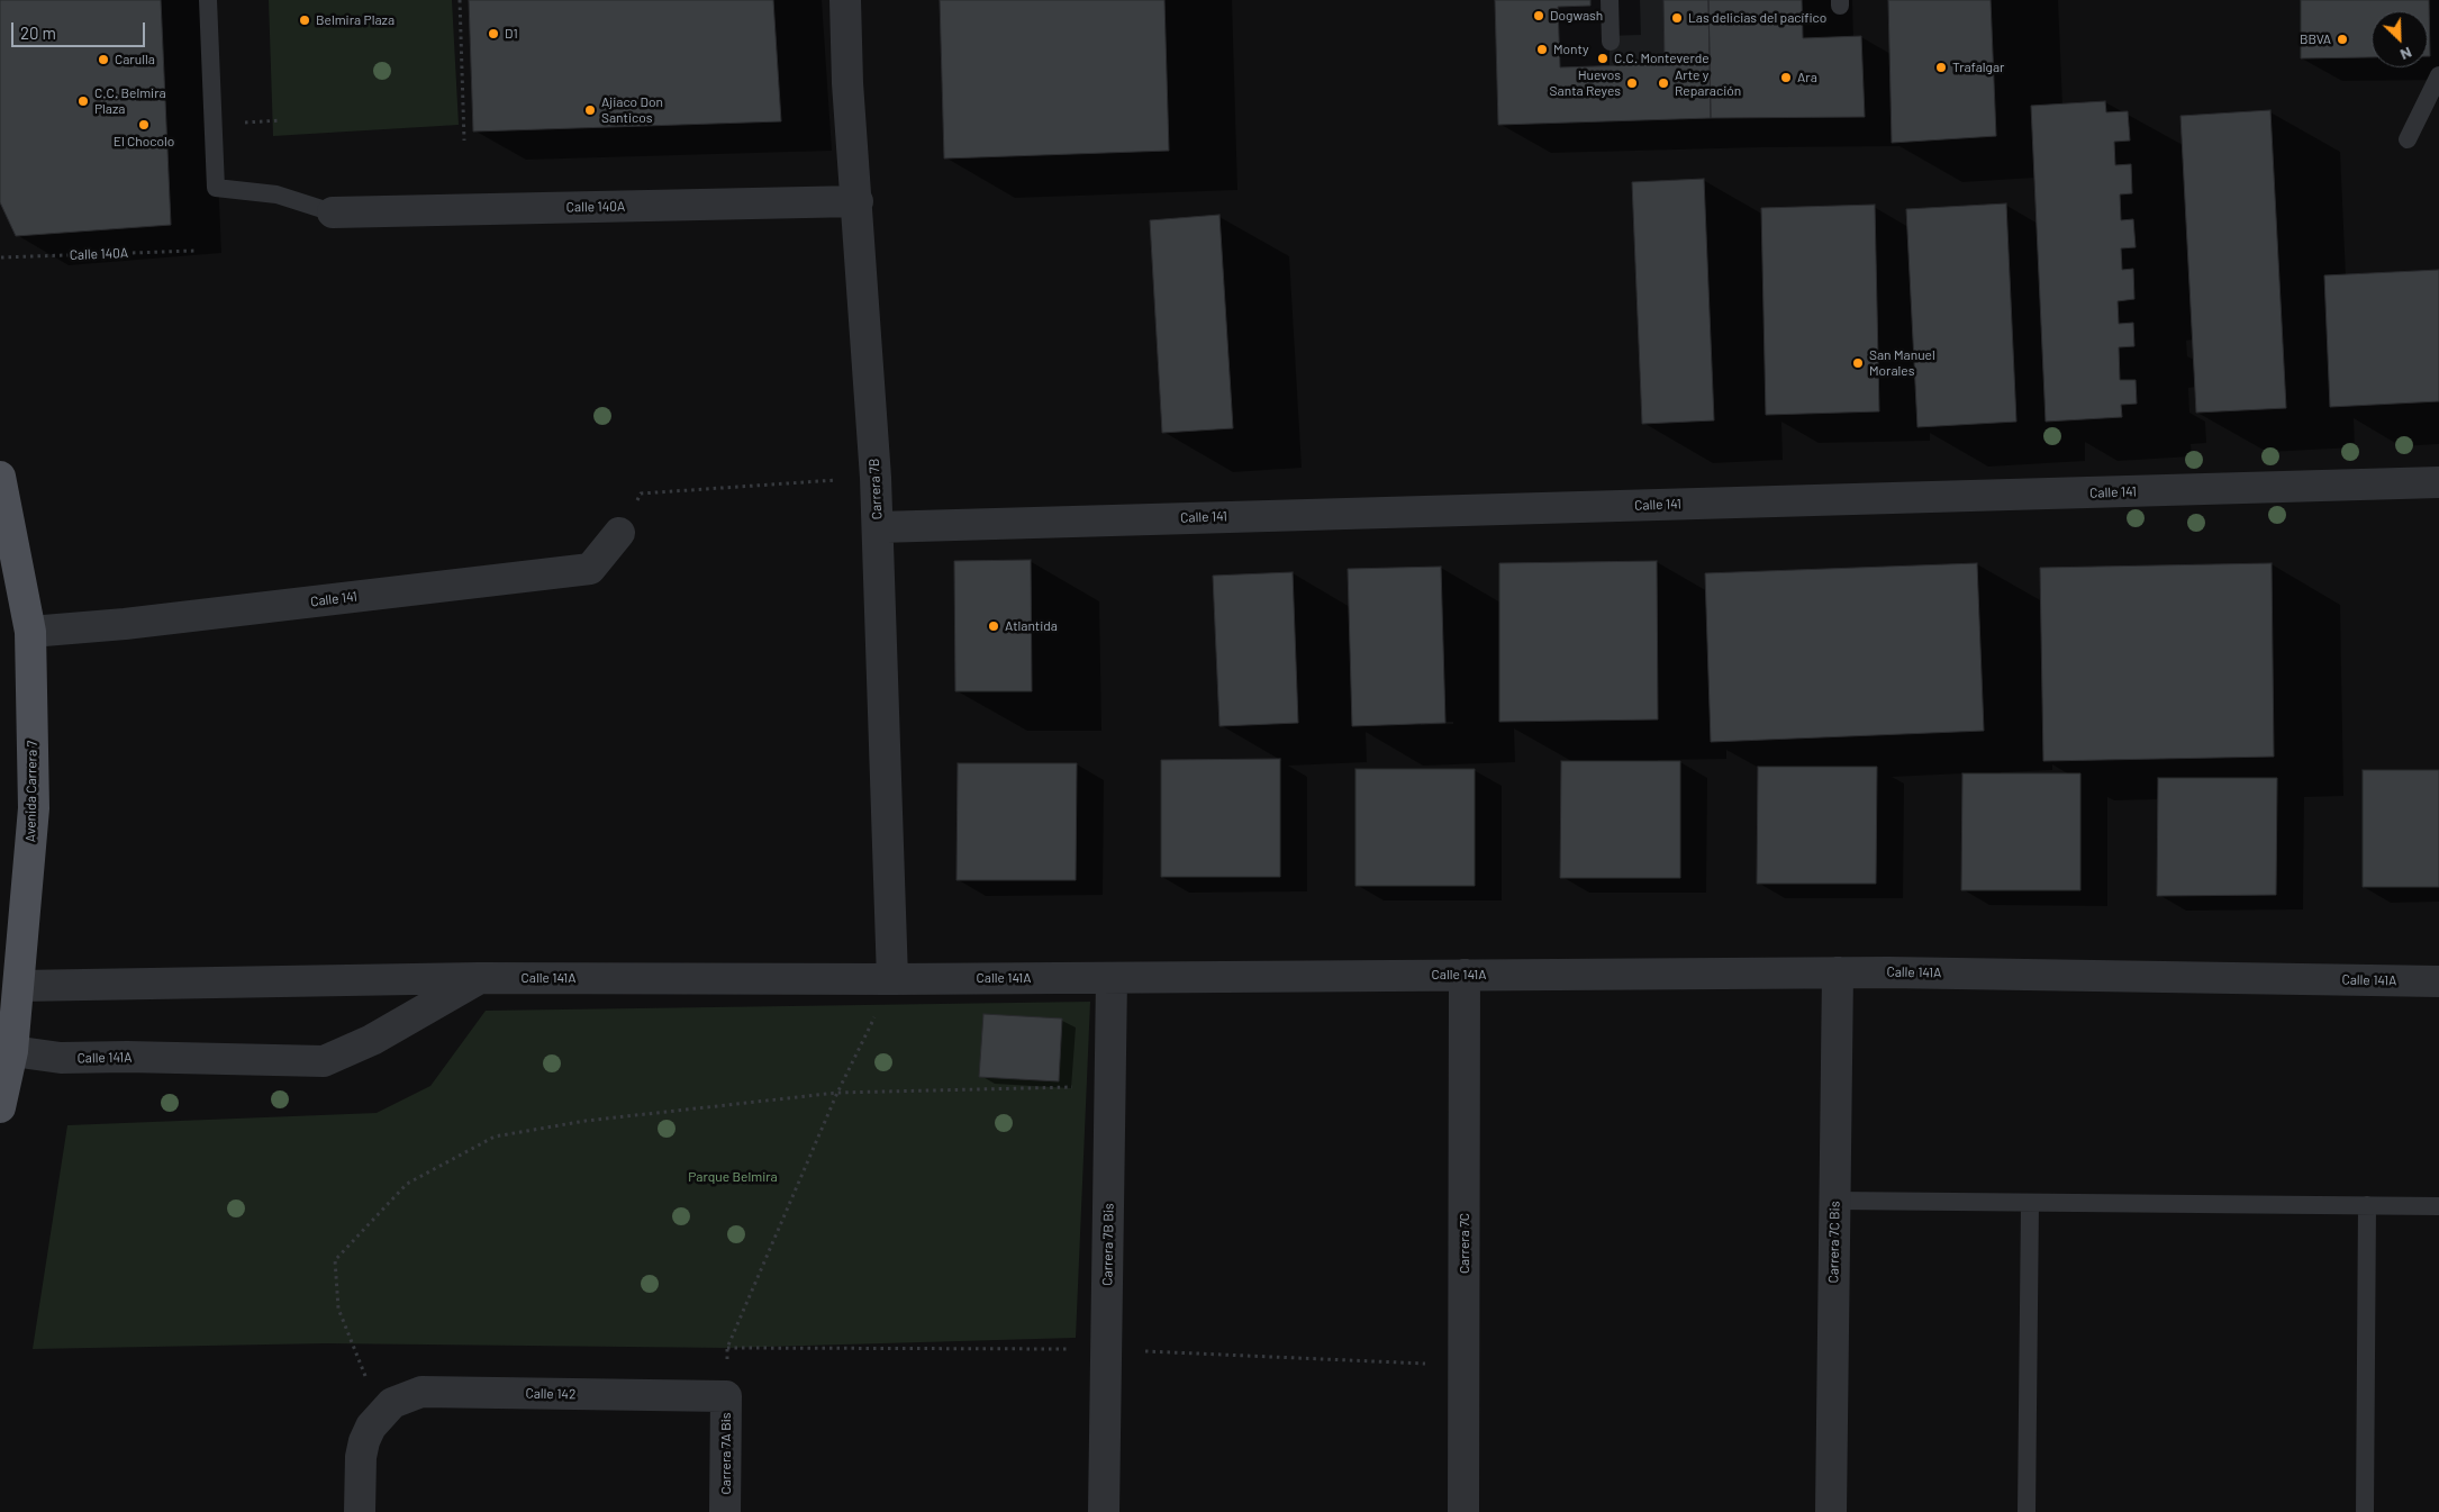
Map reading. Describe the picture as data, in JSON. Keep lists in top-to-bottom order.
{
  "streets": {
    "main road": ["Avenida Carrera 7"],
    "street": [
      "Calle 140A",
      "Carrera 7B",
      "Calle 141",
      "Calle 141A",
      "Carrera 7C Bis",
      "Carrera 7C",
      "Carrera 7B Bis",
      "Calle 142",
      "Carrera 7A Bis"
    ]
  },
  "crossings": [
    ["Calle 140A", "Carrera 7B"],
    ["Carrera 7B", "Calle 141"],
    ["Carrera 7B", "Calle 141A"],
    ["Calle 141", "Avenida Carrera 7"],
    ["Avenida Carrera 7", "Calle 141A"],
    ["Calle 141A", "Carrera 7C Bis"],
    ["Calle 141A", "Carrera 7C"],
    ["Calle 141A", "Carrera 7B Bis"],
    ["Calle 142", "Carrera 7A Bis"]
  ],
  "parks": ["Parque Belmira"],
  "places": [
    "Dogwash",
    "Las delicias del pacífico",
    "Belmira Plaza",
    "D1",
    "BBVA",
    "Monty",
    "C.C. Monteverde",
    "Carulla",
    "Trafalgar",
    "Ara",
    "Huevos Santa Reyes",
    "Arte y Reparación",
    "C.C. Belmira Plaza",
    "Ajiaco Don Santicos",
    "El Chocolo",
    "San Manuel Morales",
    "Atlantida"
  ],
  "scale_bar": "20 m",
  "north": "bottom right"
}
